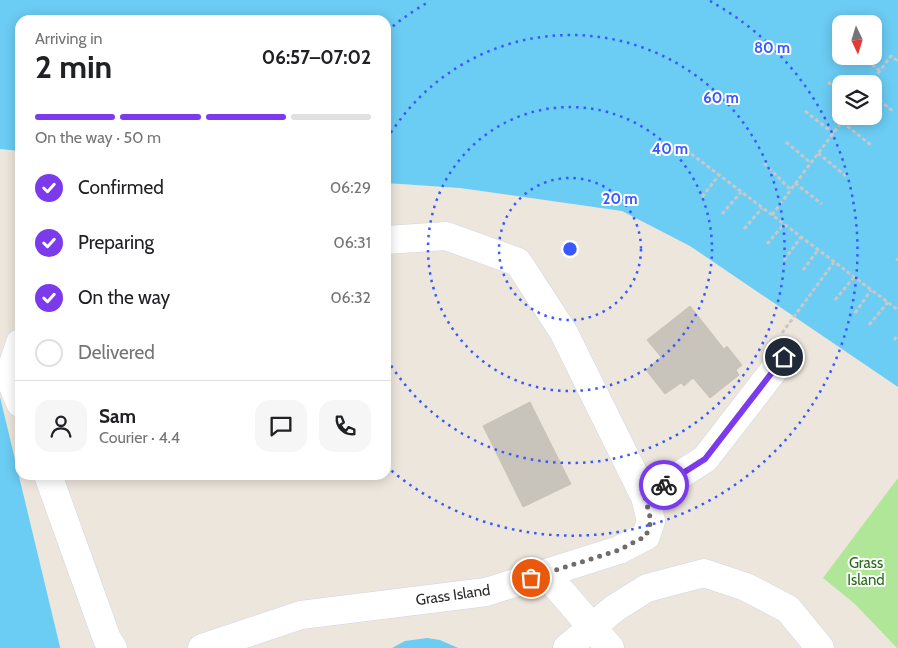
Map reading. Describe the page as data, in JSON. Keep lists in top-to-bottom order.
{
  "streets": {
    "street": ["Grass Island"]
  },
  "parks": ["Grass Island"],
  "north": "bottom",
  "page": {
    "heading": ["2 min", "Arriving in", "06:57–07:02"],
    "panel": ["Sam", "Courier · 4.4"],
    "bar": "On the way · 50 m",
    "list": [
      ["Confirmed", "06:29"],
      ["Preparing", "06:31"],
      ["On the way", "06:32"],
      "Delivered"
    ]
  },
  "rings": [
    "80 m",
    "60 m",
    "40 m",
    "20 m"
  ]
}
